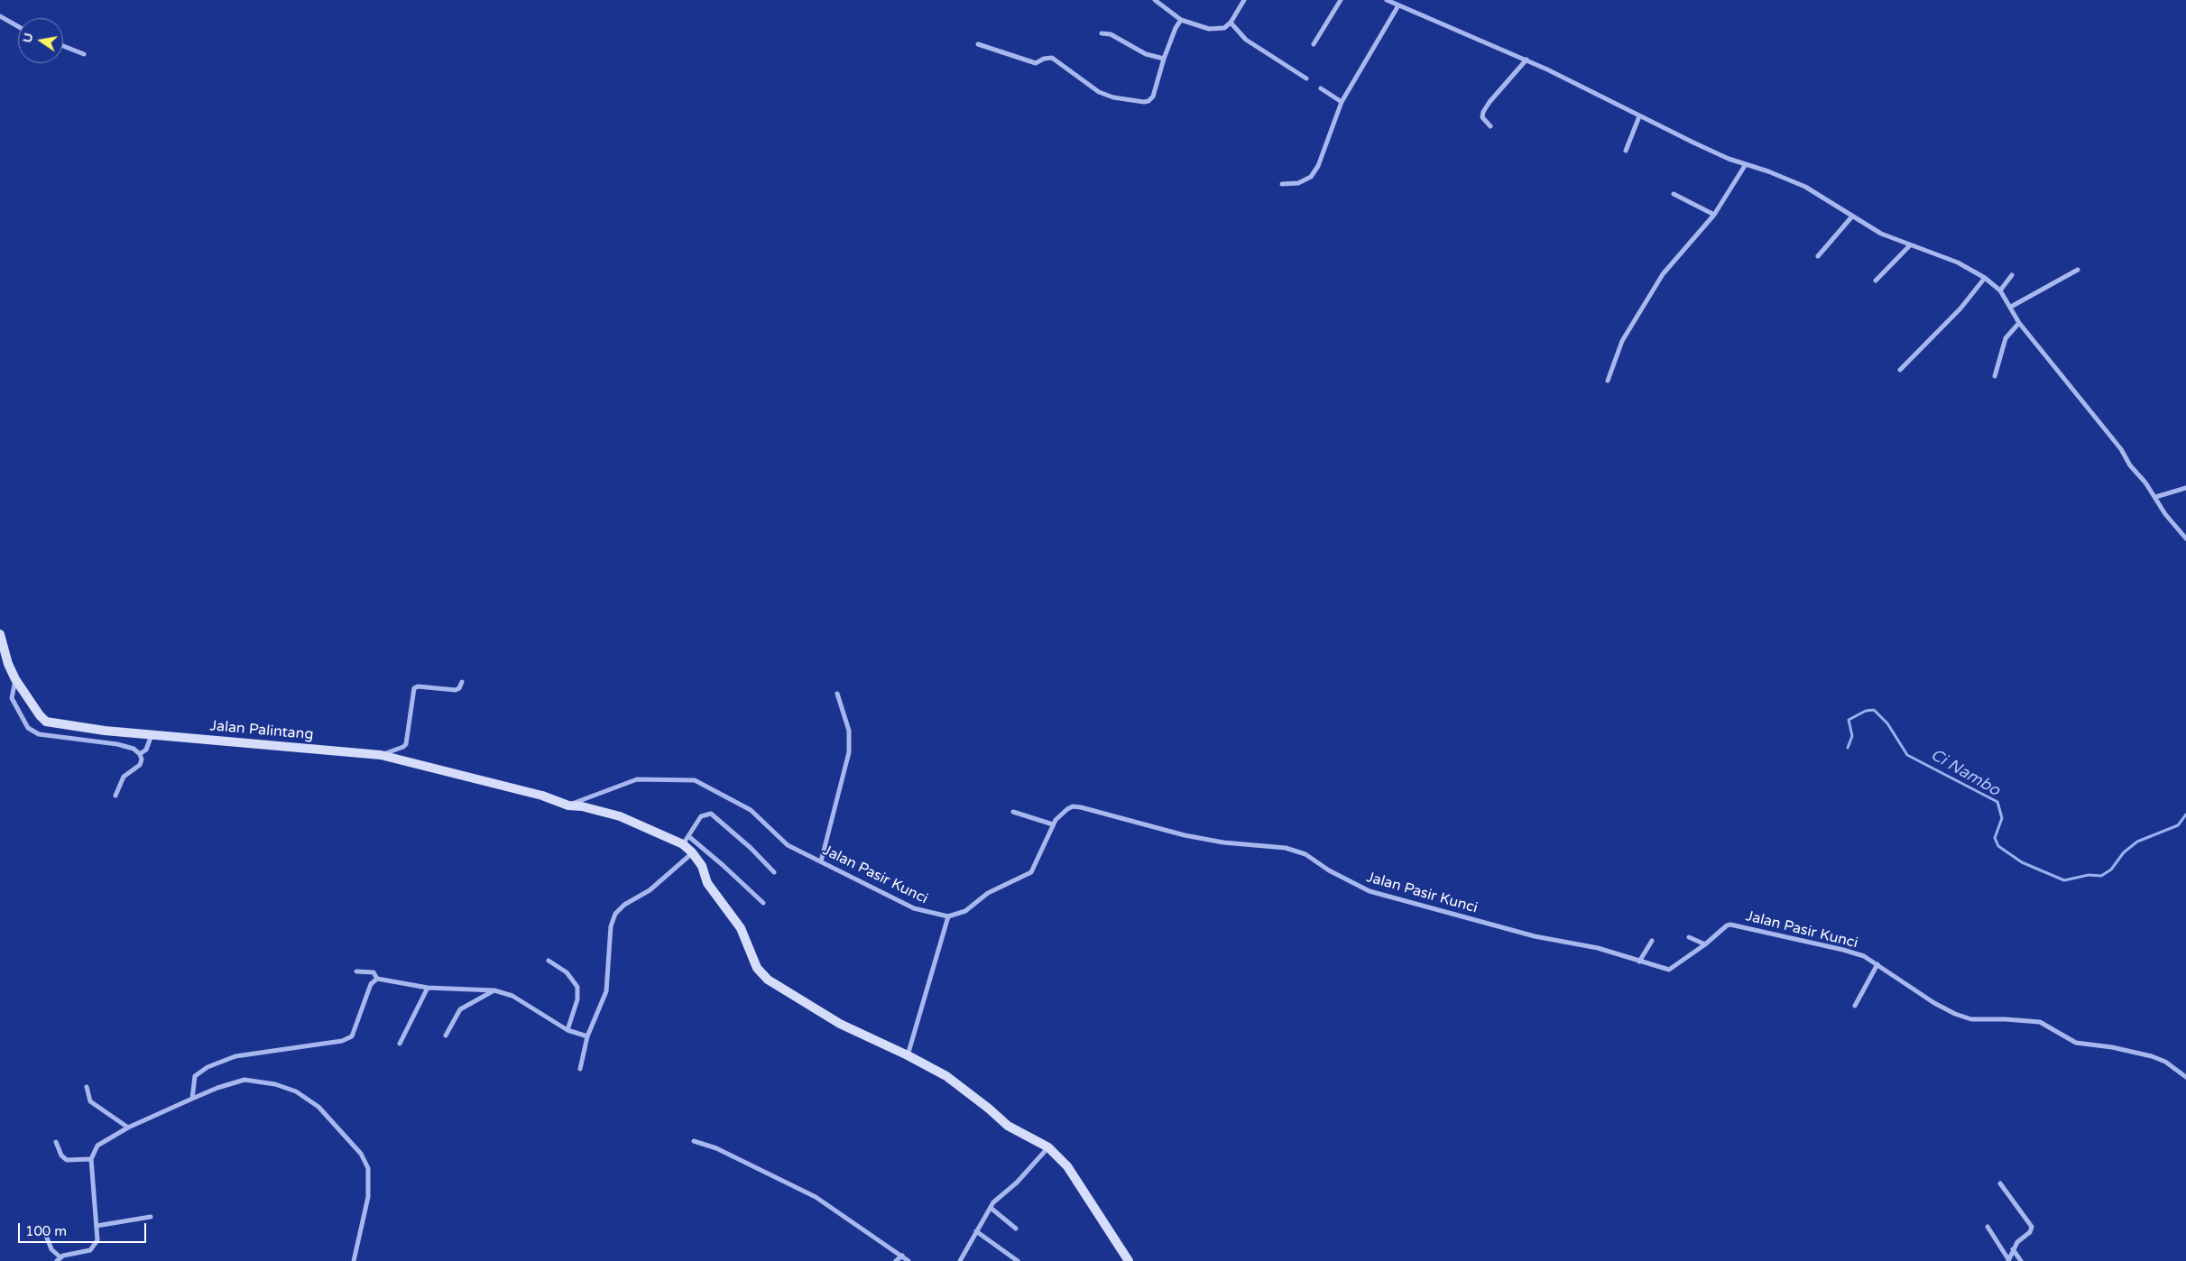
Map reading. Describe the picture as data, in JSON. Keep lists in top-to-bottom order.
{
  "streets": {
    "street": ["Jalan Palintang", "Jalan Pasir Kunci"]
  },
  "crossings": [
    ["Jalan Palintang", "Jalan Pasir Kunci"]
  ],
  "water": ["Ci Nambo"],
  "scale_bar": "100 m",
  "north": "left"
}
